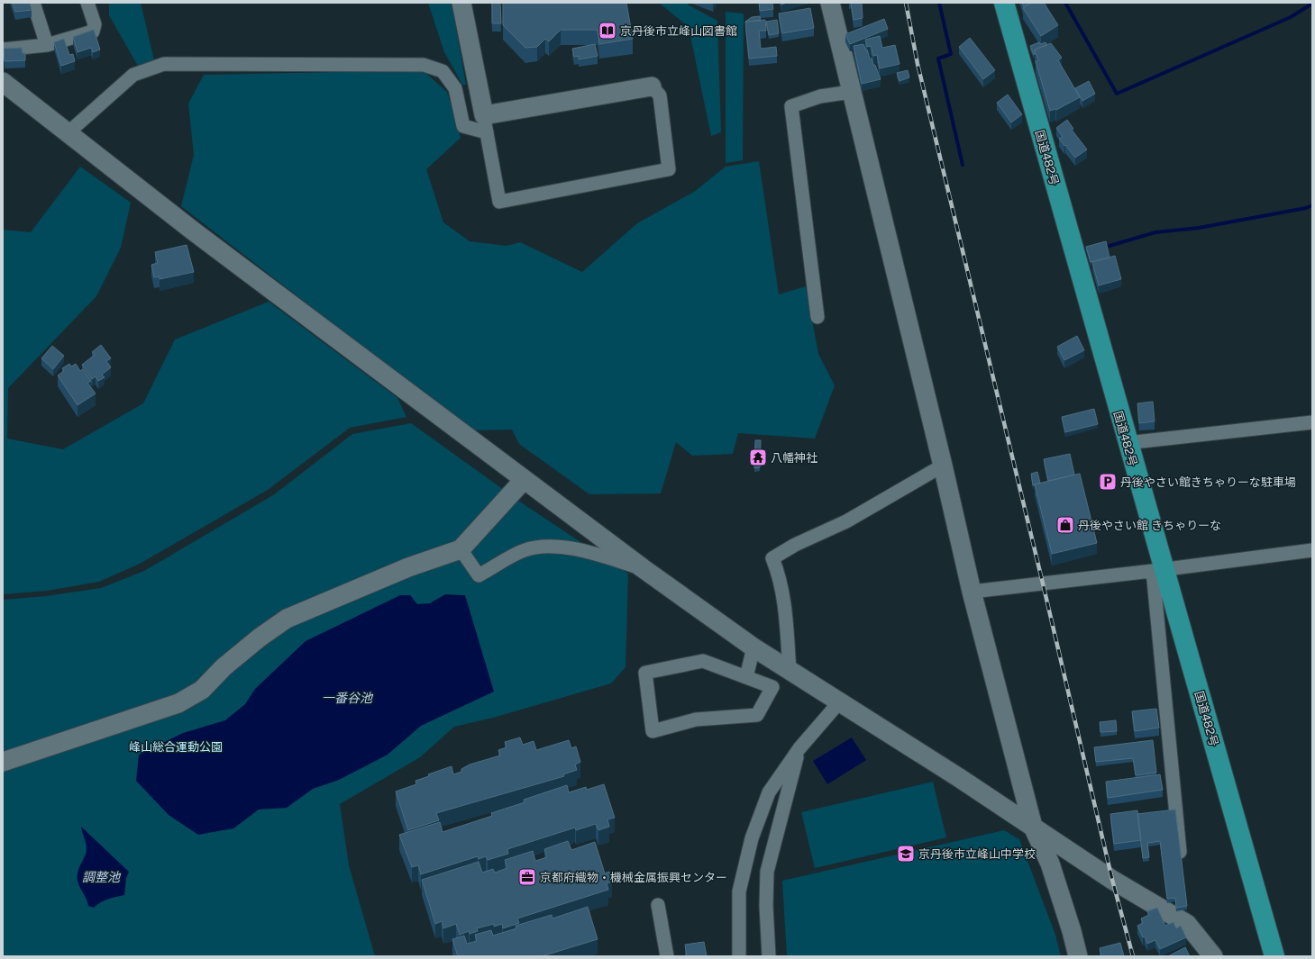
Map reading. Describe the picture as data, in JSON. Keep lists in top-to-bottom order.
{
  "streets": {
    "highway": ["国道482号"]
  },
  "water": ["一番谷池", "調整池"],
  "parks": ["峰山総合運動公園"],
  "places": {
    "library": ["京丹後市立峰山図書館"],
    "temple": ["八幡神社"],
    "parking": ["丹後やさい館きちゃりーな駐車場"],
    "shop": ["丹後やさい館 きちゃりーな"],
    "school or university": ["京丹後市立峰山中学校"],
    "office": ["京都府織物・機械金属振興センター"]
  }
}
